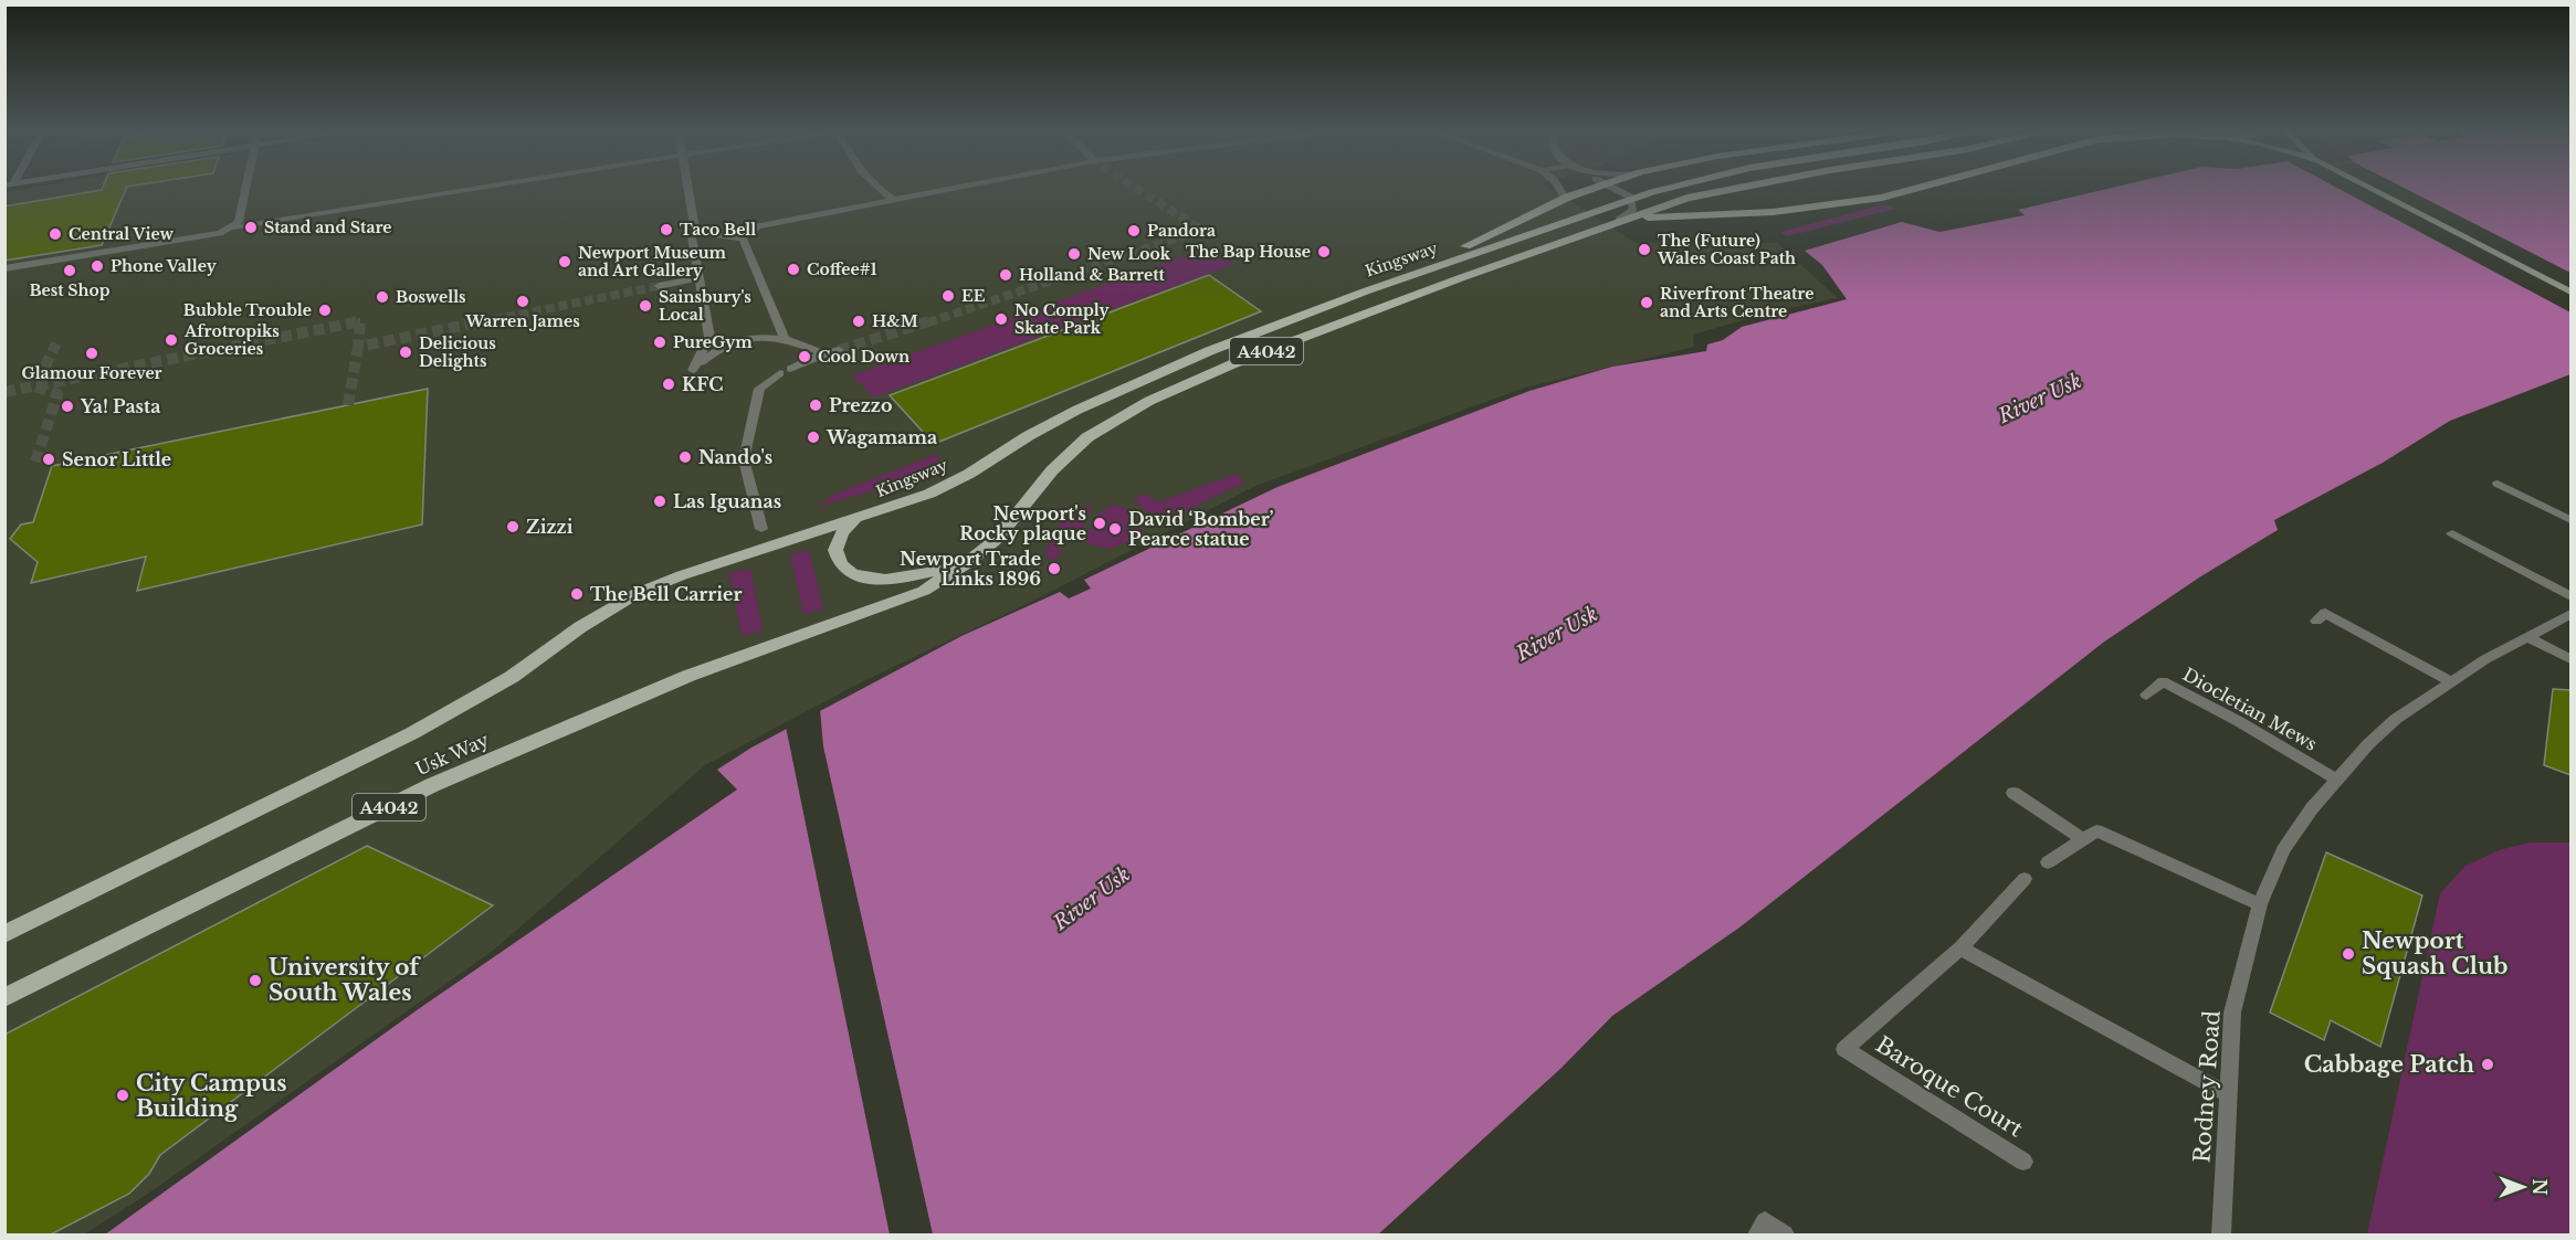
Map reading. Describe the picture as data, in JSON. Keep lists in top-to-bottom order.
{
  "streets": {
    "main road": ["Kingsway", "A4042", "Usk Way"],
    "street": ["Diocletian Mews", "Baroque Court", "Rodney Road"]
  },
  "crossings": [
    ["Kingsway", "A4042"],
    ["Kingsway", "Usk Way"],
    ["Diocletian Mews", "Rodney Road"]
  ],
  "water": ["River Usk"],
  "places": [
    "Stand and Stare",
    "Taco Bell",
    "Pandora",
    "Central View",
    "The (Future) Wales Coast Path",
    "The Bap House",
    "New Look",
    "Newport Museum and Art Gallery",
    "Phone Valley",
    "Coffee#1",
    "Best Shop",
    "Holland & Barrett",
    "EE",
    "Boswells",
    "Warren James",
    "Riverfront Theatre and Arts Centre",
    "Sainsbury's Local",
    "Bubble Trouble",
    "No Comply Skate Park",
    "H&M",
    "Afrotropiks Groceries",
    "PureGym",
    "Delicious Delights",
    "Glamour Forever",
    "Cool Down",
    "KFC",
    "Prezzo",
    "Ya! Pasta",
    "Wagamama",
    "Nando's",
    "Senor Little",
    "Las Iguanas",
    "Newport's Rocky plaque",
    "Zizzi",
    "David ‘Bomber’ Pearce statue",
    "Newport Trade Links 1896",
    "The Bell Carrier",
    "Newport Squash Club",
    "University of South Wales",
    "Cabbage Patch",
    "City Campus Building"
  ],
  "north": "right"
}
